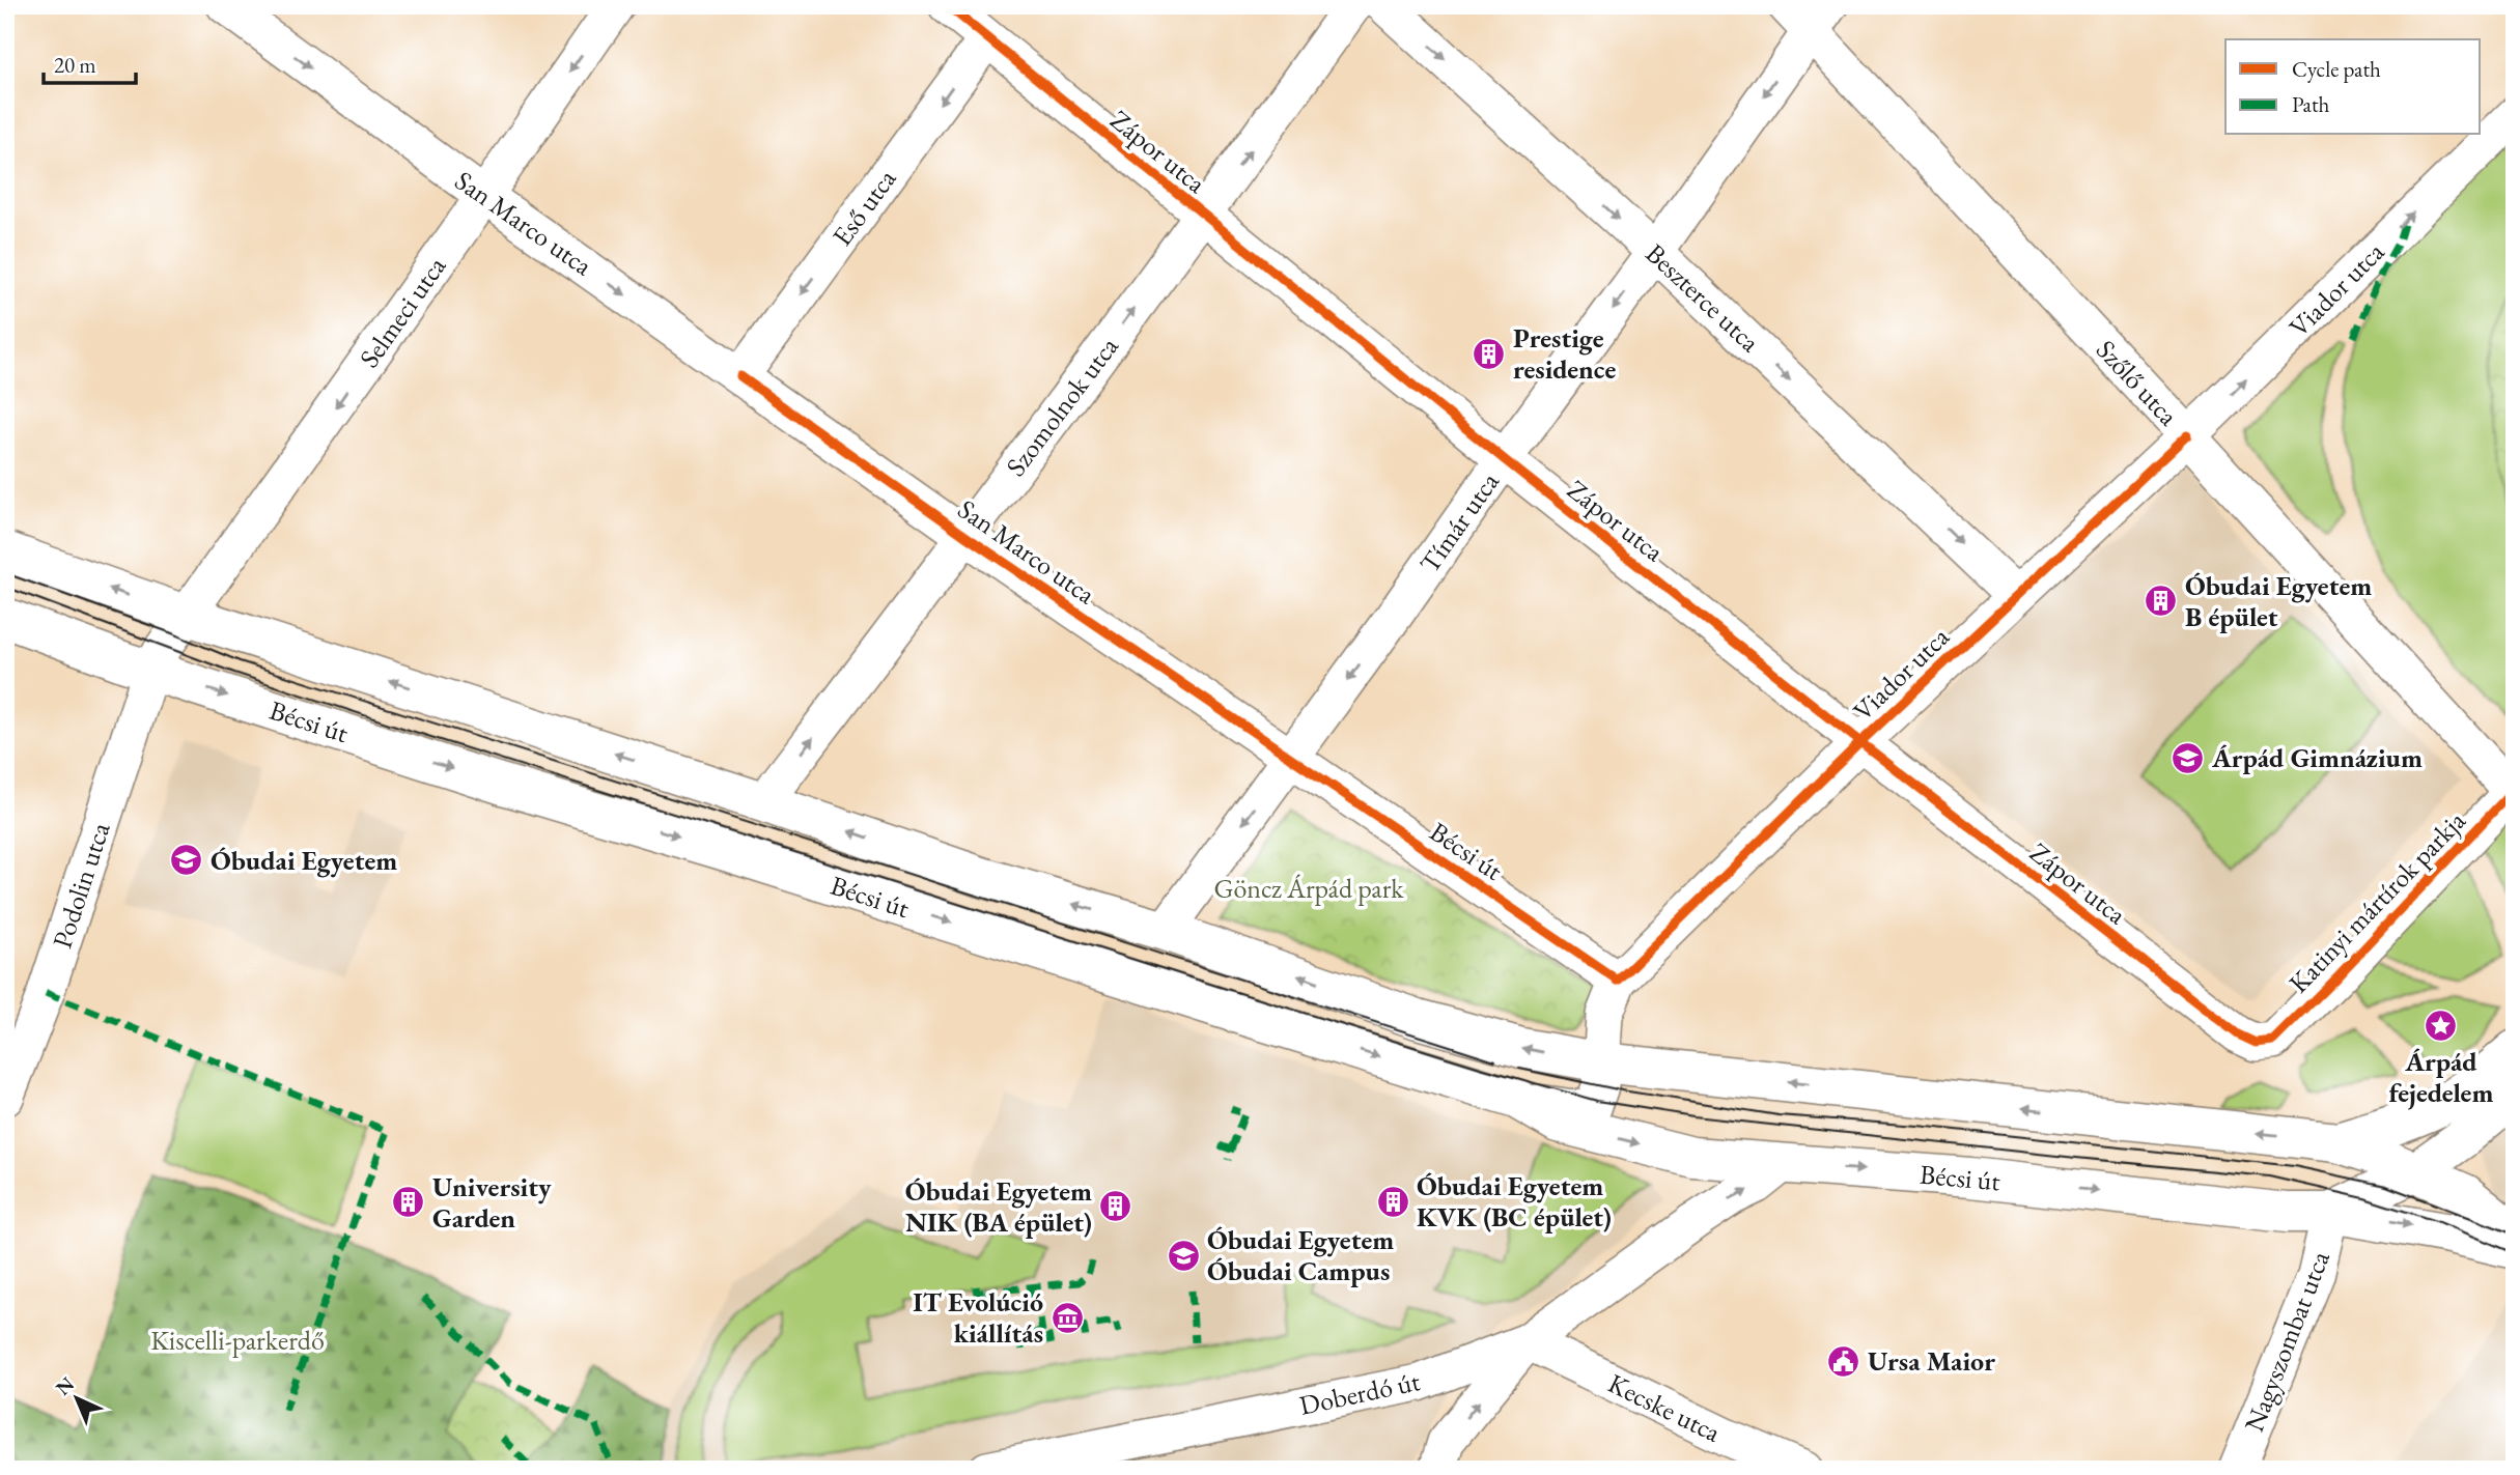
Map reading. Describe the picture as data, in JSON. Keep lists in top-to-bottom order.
{
  "streets": {
    "main road": ["Bécsi út", "Nagyszombat utca"],
    "street": [
      "Zápor utca",
      "Eső utca",
      "San Marco utca",
      "Viador utca",
      "Beszterce utca",
      "Selmeci utca",
      "Szőlő utca",
      "Szomolnok utca",
      "Tímár utca",
      "Podolin utca",
      "Katinyi mártírok parkja",
      "Doberdó út",
      "Kecske utca"
    ]
  },
  "crossings": [
    ["Zápor utca", "Eső utca"],
    ["Zápor utca", "Viador utca"],
    ["Zápor utca", "Szomolnok utca"],
    ["Zápor utca", "Tímár utca"],
    ["Zápor utca", "Katinyi mártírok parkja"],
    ["Eső utca", "San Marco utca"],
    ["San Marco utca", "Selmeci utca"],
    ["San Marco utca", "Szomolnok utca"],
    ["San Marco utca", "Tímár utca"],
    ["San Marco utca", "Bécsi út"],
    ["Viador utca", "Beszterce utca"],
    ["Viador utca", "Szőlő utca"],
    ["Viador utca", "Bécsi út"],
    ["Beszterce utca", "Tímár utca"],
    ["Selmeci utca", "Bécsi út"],
    ["Selmeci utca", "Podolin utca"],
    ["Szőlő utca", "Tímár utca"],
    ["Szőlő utca", "Katinyi mártírok parkja"],
    ["Szomolnok utca", "Bécsi út"],
    ["Tímár utca", "Bécsi út"],
    ["Bécsi út", "Podolin utca"],
    ["Bécsi út", "Nagyszombat utca"],
    ["Bécsi út", "Doberdó út"],
    ["Doberdó út", "Kecske utca"]
  ],
  "one_way": [
    "Eső utca",
    "San Marco utca",
    "Beszterce utca",
    "Selmeci utca",
    "Szomolnok utca",
    "Tímár utca"
  ],
  "parks": ["Göncz Árpád park", "Kiscelli-parkerdő"],
  "places": {
    "building": [
      "Prestige residence",
      "Óbudai Egyetem B épület",
      "Óbudai Egyetem KVK (BC épület)",
      "University Garden",
      "Óbudai Egyetem NIK (BA épület)"
    ],
    "school or university": ["Árpád Gimnázium", "Óbudai Egyetem", "Óbudai Egyetem Óbudai Campus"],
    "place": ["Árpád fejedelem"],
    "museum": ["IT Evolúció kiállítás"],
    "public building": ["Ursa Maior"]
  },
  "legend": ["Cycle path", "Path"],
  "scale_bar": "20 m",
  "north": "top left"
}
